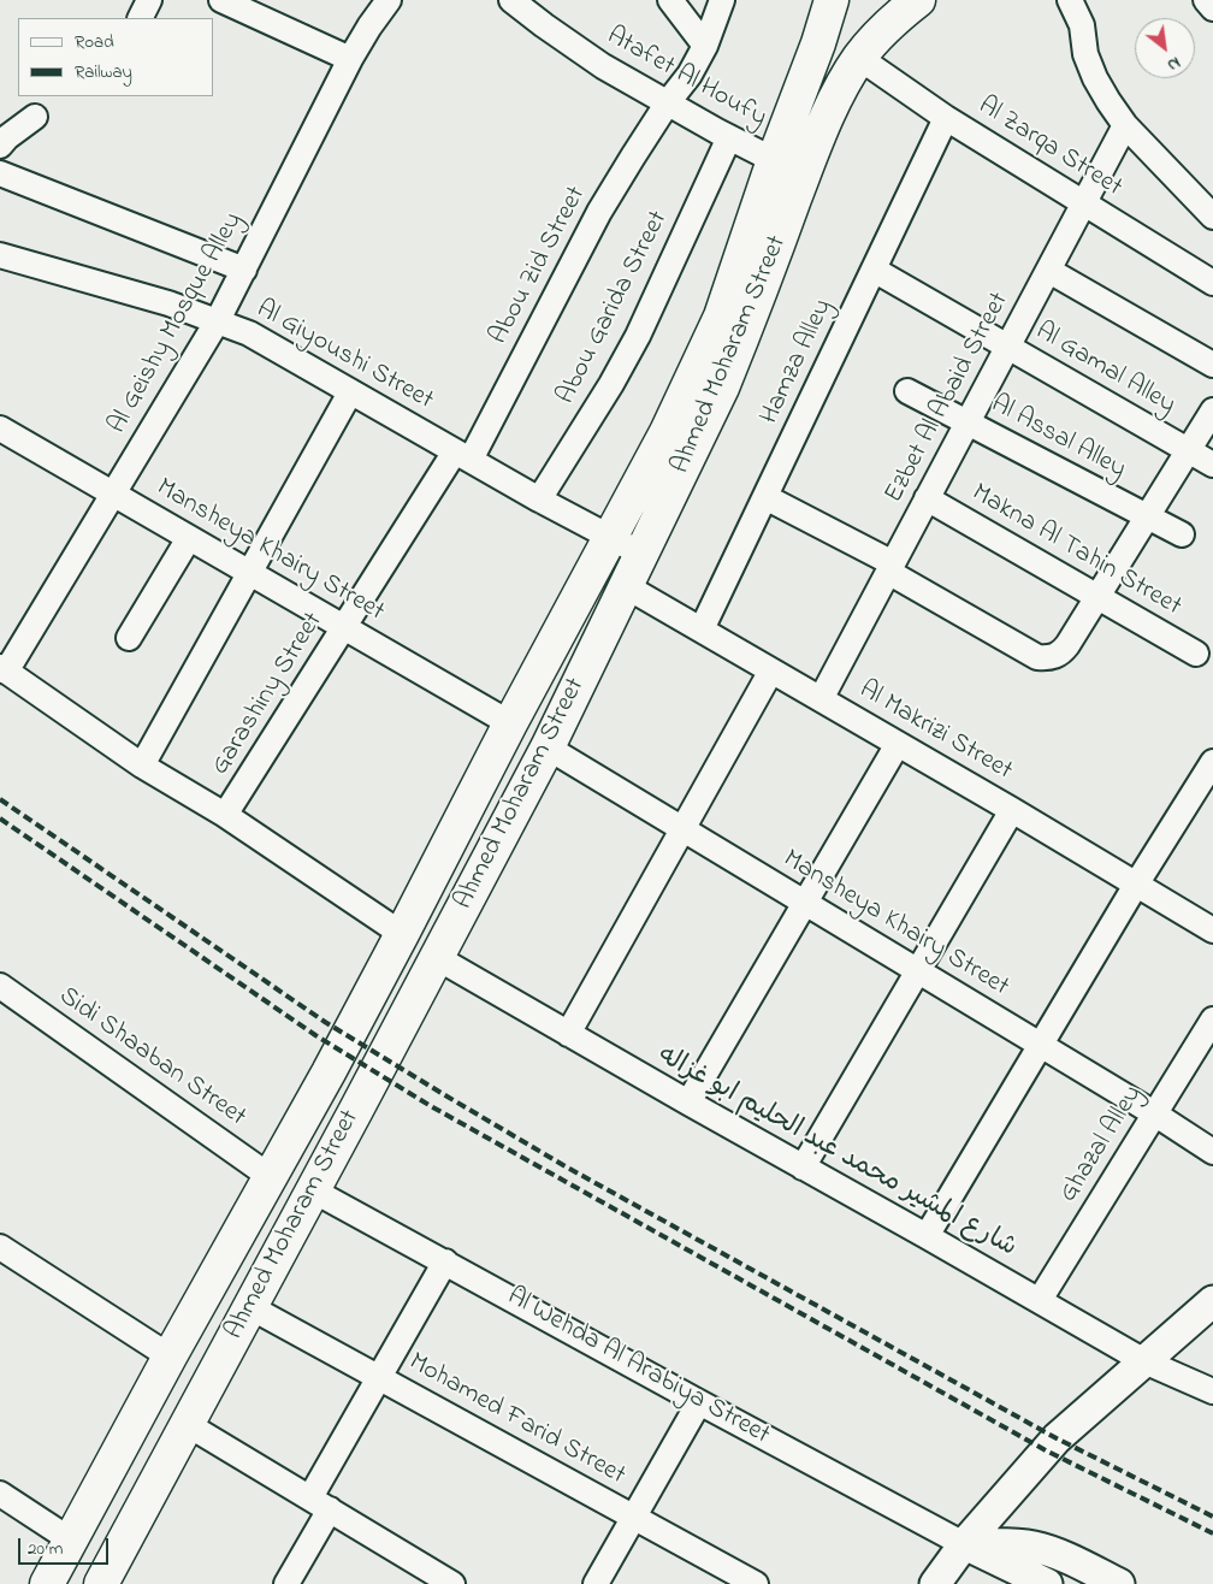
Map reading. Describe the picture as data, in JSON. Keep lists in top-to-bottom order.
{
  "streets": {
    "main road": ["Ahmed Moharam Street"],
    "street": [
      "Atafet Al Houfy",
      "Al Zarqa Street",
      "Abou Zid Street",
      "Abou Garida Street",
      "Al Geishy Mosque Alley",
      "Al Giyoushi Street",
      "Hamza Alley",
      "Al Gamal Alley",
      "Ezbet Al Abaid Street",
      "Al Assal Alley",
      "Mansheya Khairy Street",
      "Makna Al Tahin Street",
      "Garashiny Street",
      "Al Makrizi Street",
      "Sidi Shaaban Street",
      "Ghazal Alley",
      "شارع المشير محمد عبد الحليم ابو غزاله",
      "Al Wehda Al Arabiya Street",
      "Mohamed Farid Street"
    ]
  },
  "crossings": [
    ["Atafet Al Houfy", "Abou Zid Street"],
    ["Atafet Al Houfy", "Abou Garida Street"],
    ["Atafet Al Houfy", "Ahmed Moharam Street"],
    ["Al Zarqa Street", "Ahmed Moharam Street"],
    ["Al Zarqa Street", "Hamza Alley"],
    ["Al Zarqa Street", "Ezbet Al Abaid Street"],
    ["Abou Zid Street", "Al Giyoushi Street"],
    ["Abou Zid Street", "Garashiny Street"],
    ["Abou Garida Street", "Al Giyoushi Street"],
    ["Al Geishy Mosque Alley", "Al Giyoushi Street"],
    ["Al Geishy Mosque Alley", "Mansheya Khairy Street"],
    ["Ahmed Moharam Street", "Al Giyoushi Street"],
    ["Ahmed Moharam Street", "Mansheya Khairy Street"],
    ["Ahmed Moharam Street", "Al Makrizi Street"],
    ["Ahmed Moharam Street", "Sidi Shaaban Street"],
    ["Ahmed Moharam Street", "شارع المشير محمد عبد الحليم ابو غزاله"],
    ["Ahmed Moharam Street", "Al Wehda Al Arabiya Street"],
    ["Ahmed Moharam Street", "Mohamed Farid Street"],
    ["Al Giyoushi Street", "Garashiny Street"],
    ["Hamza Alley", "Al Gamal Alley"],
    ["Hamza Alley", "Al Makrizi Street"],
    ["Al Gamal Alley", "Ezbet Al Abaid Street"],
    ["Ezbet Al Abaid Street", "Al Assal Alley"],
    ["Ezbet Al Abaid Street", "Makna Al Tahin Street"],
    ["Ezbet Al Abaid Street", "Al Makrizi Street"],
    ["Mansheya Khairy Street", "Garashiny Street"],
    ["Mansheya Khairy Street", "Ghazal Alley"],
    ["Ghazal Alley", "شارع المشير محمد عبد الحليم ابو غزاله"]
  ],
  "legend": ["Road", "Railway"],
  "scale_bar": "20 m",
  "north": "bottom right"
}
